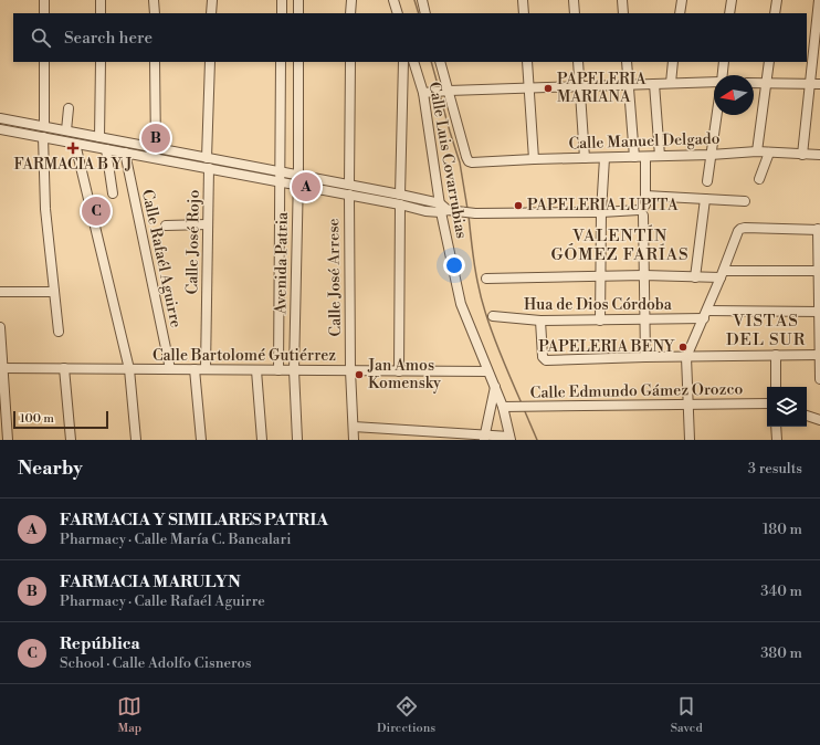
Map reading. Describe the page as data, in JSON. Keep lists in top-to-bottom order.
{
  "streets": {
    "street": [
      "Calle Manuel Delgado",
      "Calle Luis Covarrubias",
      "Calle José Rojo",
      "Calle Rafaél Aguirre",
      "Avenida Patria",
      "Calle José Arrese",
      "Hua de Dios Córdoba",
      "Calle Bartolomé Gutiérrez",
      "Calle Edmundo Gámez Orozco"
    ]
  },
  "crossings": [
    ["Calle Luis Covarrubias", "Calle Bartolomé Gutiérrez"],
    ["Calle Luis Covarrubias", "Calle Edmundo Gámez Orozco"],
    ["Calle José Rojo", "Calle Bartolomé Gutiérrez"],
    ["Calle Rafaél Aguirre", "Calle Bartolomé Gutiérrez"],
    ["Avenida Patria", "Calle Bartolomé Gutiérrez"],
    ["Calle José Arrese", "Calle Bartolomé Gutiérrez"]
  ],
  "districts": ["VALENTÍN GÓMEZ FARÍAS", "VISTAS DEL SUR"],
  "places": {
    "other": [
      "PAPELERIA MARIANA",
      "PAPELERIA LUPITA",
      "PAPELERIA BENY",
      "Jan Amos Komensky"
    ],
    "health": ["FARMACIA B Y J"]
  },
  "scale_bar": "100 m",
  "north": "left",
  "page": {
    "search": "Search here",
    "pins": ["B", "A", "C"],
    "scale": "100 m",
    "heading": ["Nearby", "3 results"],
    "list": [
      {
        "mark": "A",
        "name": "FARMACIA Y SIMILARES PATRIA",
        "note": "Pharmacy · Calle María C. Bancalari",
        "value": "180 m"
      },
      {
        "mark": "B",
        "name": "FARMACIA MARULYN",
        "note": "Pharmacy · Calle Rafaél Aguirre",
        "value": "340 m"
      },
      {
        "mark": "C",
        "name": "República",
        "note": "School · Calle Adolfo Cisneros",
        "value": "380 m"
      }
    ],
    "nav": ["Map", "Directions", "Saved"]
  }
}
